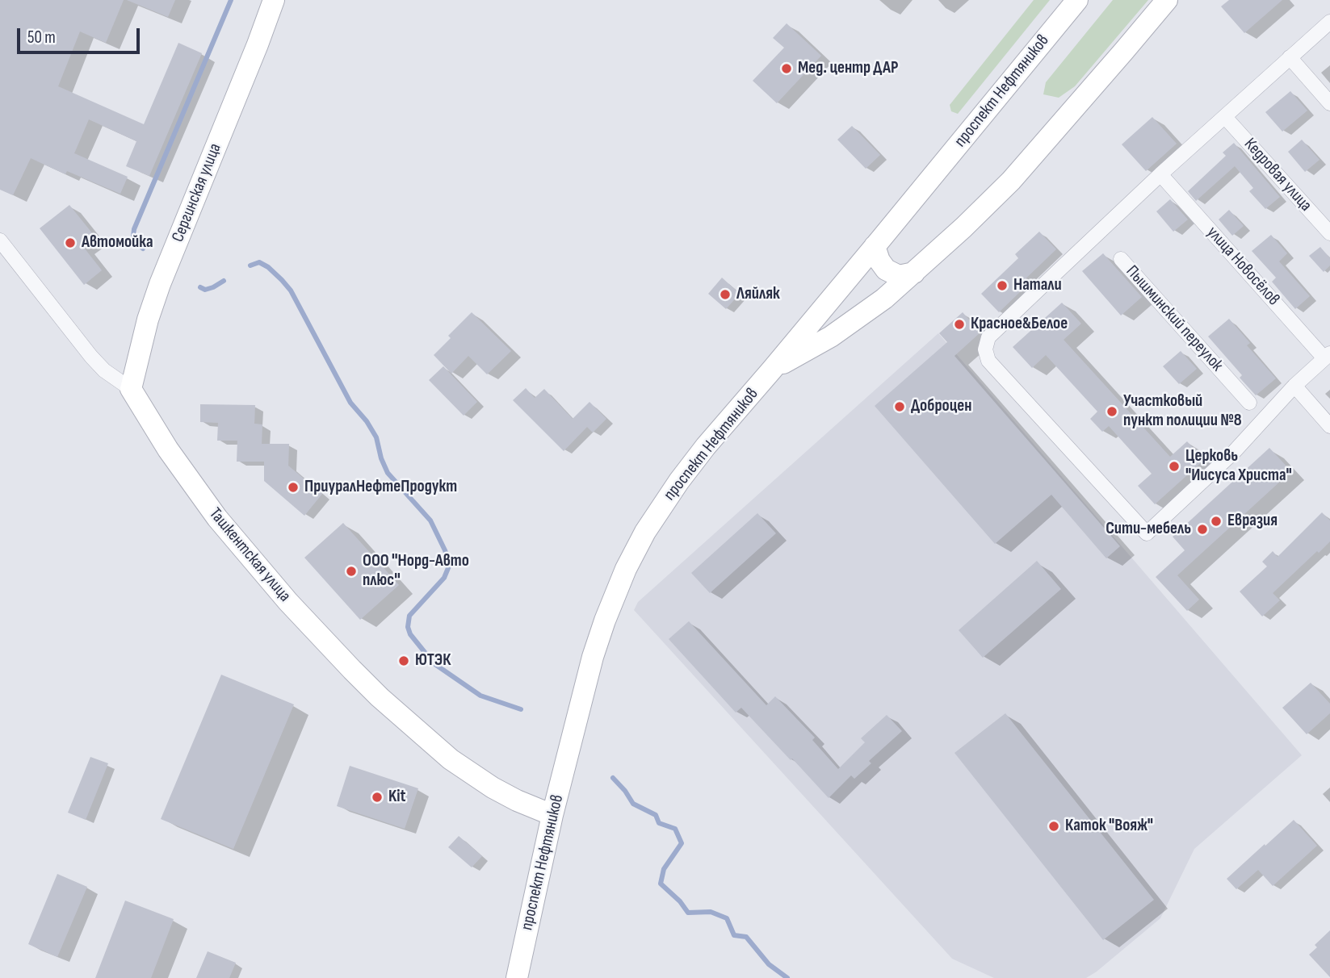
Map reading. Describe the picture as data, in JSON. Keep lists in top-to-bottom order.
{
  "streets": {
    "main road": ["проспект Нефтяников", "Сергинская улица", "Ташкентская улица"],
    "street": ["Кедровая улица", "улица Новосёлов", "Пышминский переулок"]
  },
  "crossings": [
    ["проспект Нефтяников", "Ташкентская улица"],
    ["Сергинская улица", "Ташкентская улица"]
  ],
  "places": [
    "Мед. центр ДАР",
    "Автомойка",
    "Натали",
    "Ляйляк",
    "Красное&Белое",
    "Доброцен",
    "Участковый пункт полиции №8",
    "Церковь \"Иисуса Христа\"",
    "ПриуралНефтеПродукт",
    "Евразия",
    "Сити-мебель",
    "ООО ''Норд-Авто плюс''",
    "ЮТЭК",
    "Kit",
    "Каток \"Вояж\""
  ],
  "scale_bar": "50 m"
}
